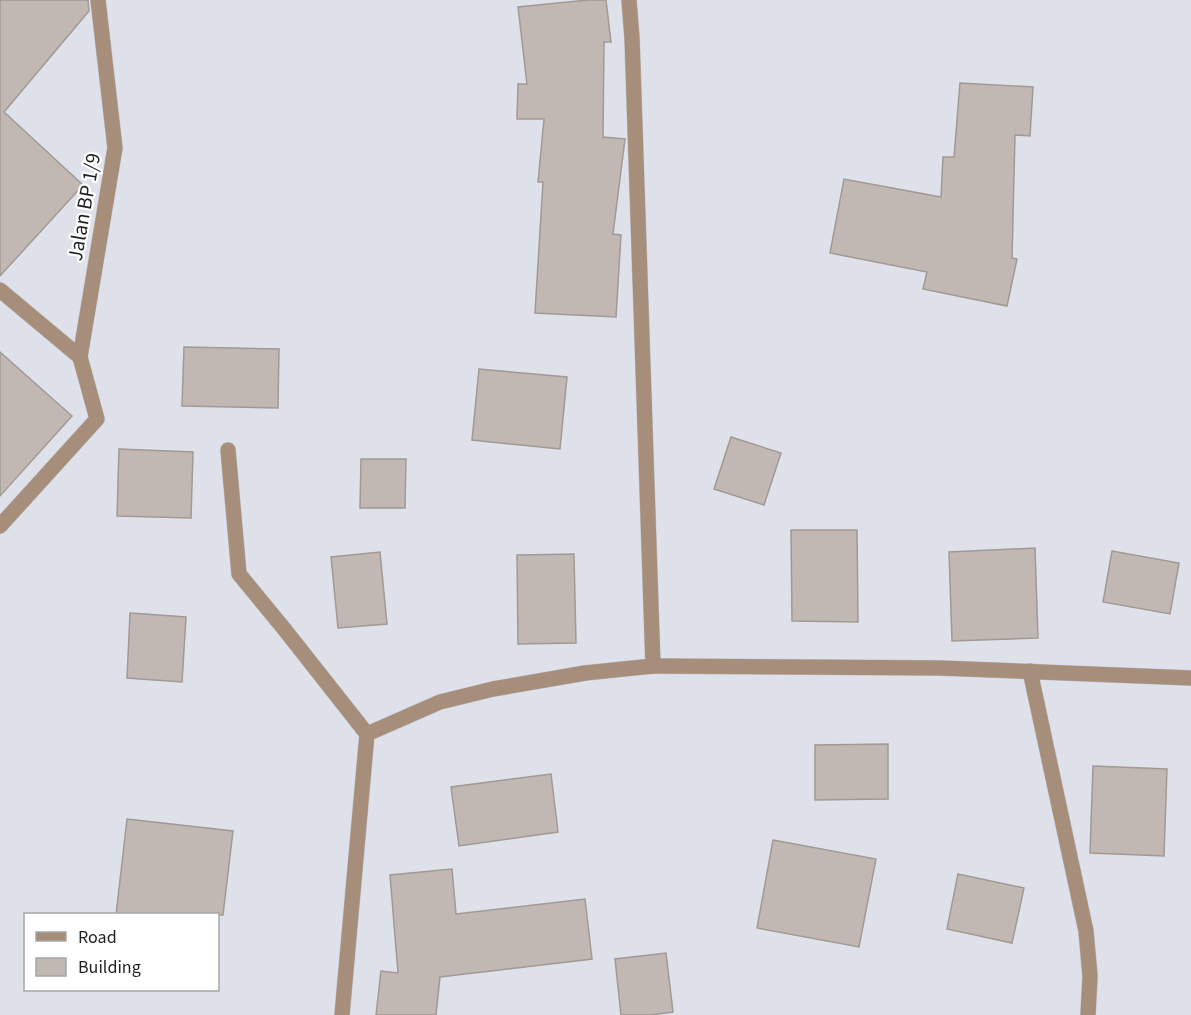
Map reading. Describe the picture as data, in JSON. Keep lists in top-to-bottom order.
{
  "streets": {
    "street": ["Jalan BP 1/9"]
  },
  "legend": ["Road", "Building"]
}
